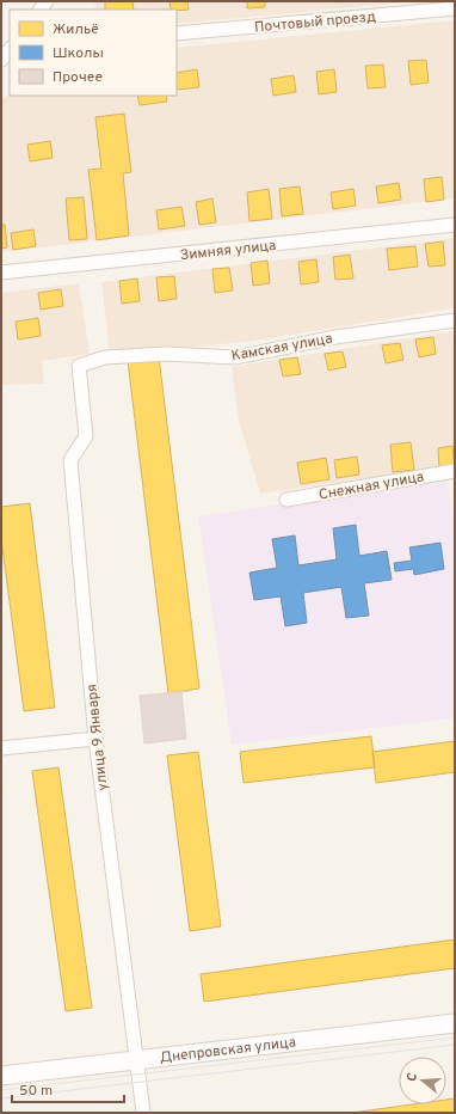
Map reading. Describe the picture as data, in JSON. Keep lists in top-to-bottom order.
{
  "streets": {
    "street": [
      "Почтовый проезд",
      "Зимняя улица",
      "Камская улица",
      "Снежная улица",
      "улица 9 Января",
      "Днепровская улица"
    ]
  },
  "crossings": [
    ["Камская улица", "улица 9 Января"],
    ["улица 9 Января", "Днепровская улица"]
  ],
  "legend": ["Жильё", "Школы", "Прочее"],
  "scale_bar": "50 m",
  "north": "left"
}
